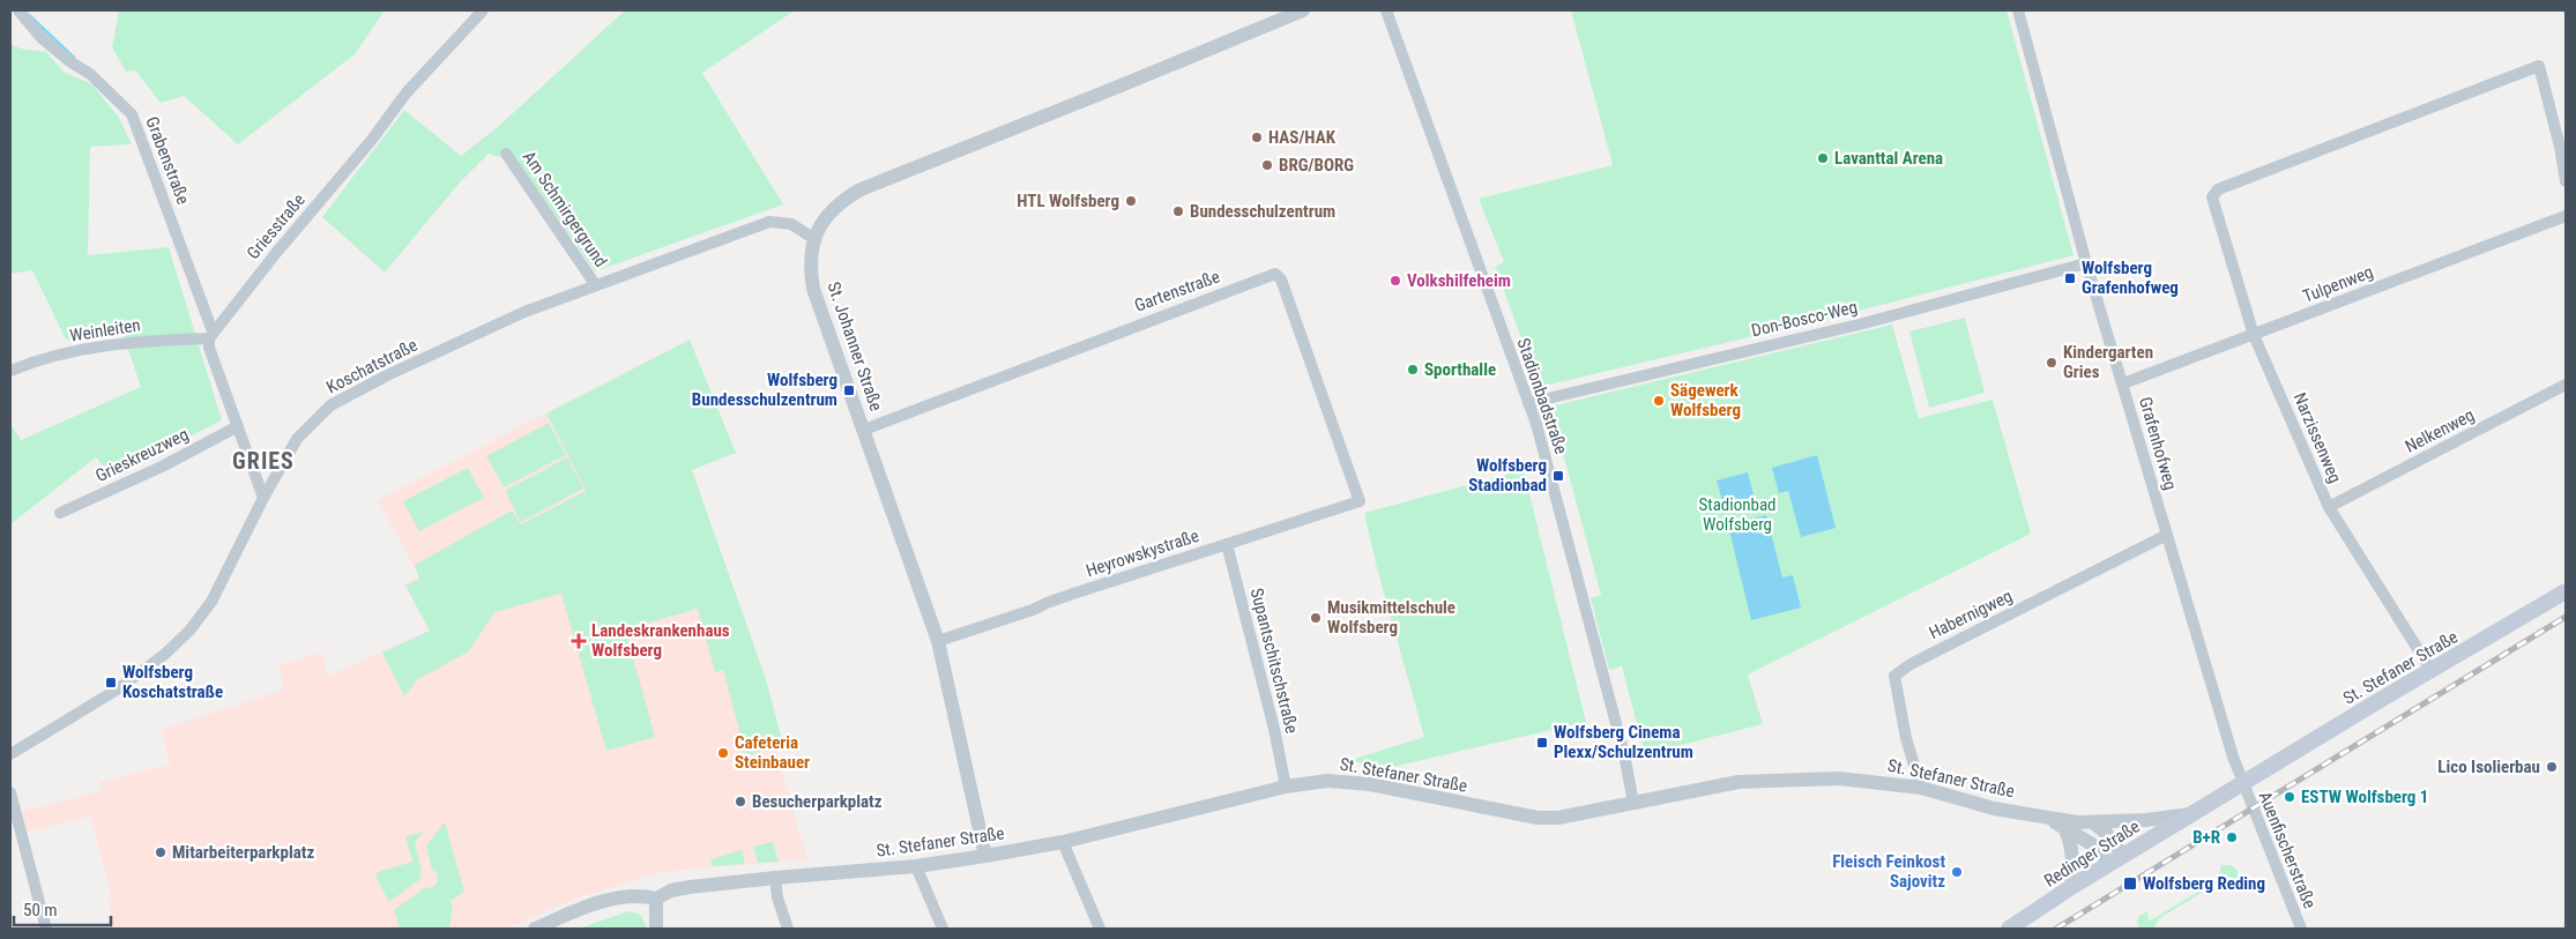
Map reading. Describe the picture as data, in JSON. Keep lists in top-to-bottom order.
{
  "streets": {
    "main road": ["St. Stefaner Straße", "Redinger Straße"],
    "street": [
      "Grabenstraße",
      "Am Schmirgergrund",
      "Griesstraße",
      "Tulpenweg",
      "Gartenstraße",
      "Don-Bosco-Weg",
      "Weinleiten",
      "St. Johanner Straße",
      "Koschatstraße",
      "Stadionbadstraße",
      "Nelkenweg",
      "Narzissenweg",
      "Grafenhofweg",
      "Grieskreuzweg",
      "Heyrowskystraße",
      "Habernigweg",
      "Supantschitschstraße",
      "Auenfischerstraße"
    ]
  },
  "crossings": [
    ["Grabenstraße", "Griesstraße"],
    ["Grabenstraße", "Weinleiten"],
    ["Am Schmirgergrund", "Koschatstraße"],
    ["Griesstraße", "Weinleiten"],
    ["Tulpenweg", "Narzissenweg"],
    ["Tulpenweg", "Grafenhofweg"],
    ["Gartenstraße", "St. Johanner Straße"],
    ["Gartenstraße", "Heyrowskystraße"],
    ["Don-Bosco-Weg", "Stadionbadstraße"],
    ["Don-Bosco-Weg", "Grafenhofweg"],
    ["St. Johanner Straße", "Koschatstraße"],
    ["St. Johanner Straße", "Heyrowskystraße"],
    ["St. Johanner Straße", "St. Stefaner Straße"],
    ["Stadionbadstraße", "St. Stefaner Straße"],
    ["Nelkenweg", "Narzissenweg"],
    ["Narzissenweg", "St. Stefaner Straße"],
    ["Grafenhofweg", "Habernigweg"],
    ["Grafenhofweg", "St. Stefaner Straße"],
    ["Grafenhofweg", "Auenfischerstraße"],
    ["Heyrowskystraße", "Supantschitschstraße"],
    ["Habernigweg", "St. Stefaner Straße"],
    ["Supantschitschstraße", "St. Stefaner Straße"],
    ["St. Stefaner Straße", "Auenfischerstraße"],
    ["St. Stefaner Straße", "Redinger Straße"]
  ],
  "districts": ["GRIES"],
  "parks": ["Stadionbad Wolfsberg"],
  "places": {
    "other": [
      "HAS/HAK",
      "Lavanttal Arena",
      "BRG/BORG",
      "HTL Wolfsberg",
      "Bundesschulzentrum",
      "Volkshilfeheim",
      "Kindergarten Gries",
      "Sporthalle",
      "Sägewerk Wolfsberg",
      "Musikmittelschule Wolfsberg",
      "Cafeteria Steinbauer",
      "Lico Isolierbau",
      "ESTW Wolfsberg 1",
      "Besucherparkplatz",
      "B+R",
      "Mitarbeiterparkplatz",
      "Fleisch Feinkost Sajovitz"
    ],
    "transit": [
      "Wolfsberg Grafenhofweg",
      "Wolfsberg Bundesschulzentrum",
      "Wolfsberg Stadionbad",
      "Wolfsberg Koschatstraße",
      "Wolfsberg Cinema Plexx/Schulzentrum",
      "Wolfsberg Reding"
    ],
    "health": ["Landeskrankenhaus Wolfsberg"]
  },
  "scale_bar": "50 m"
}
